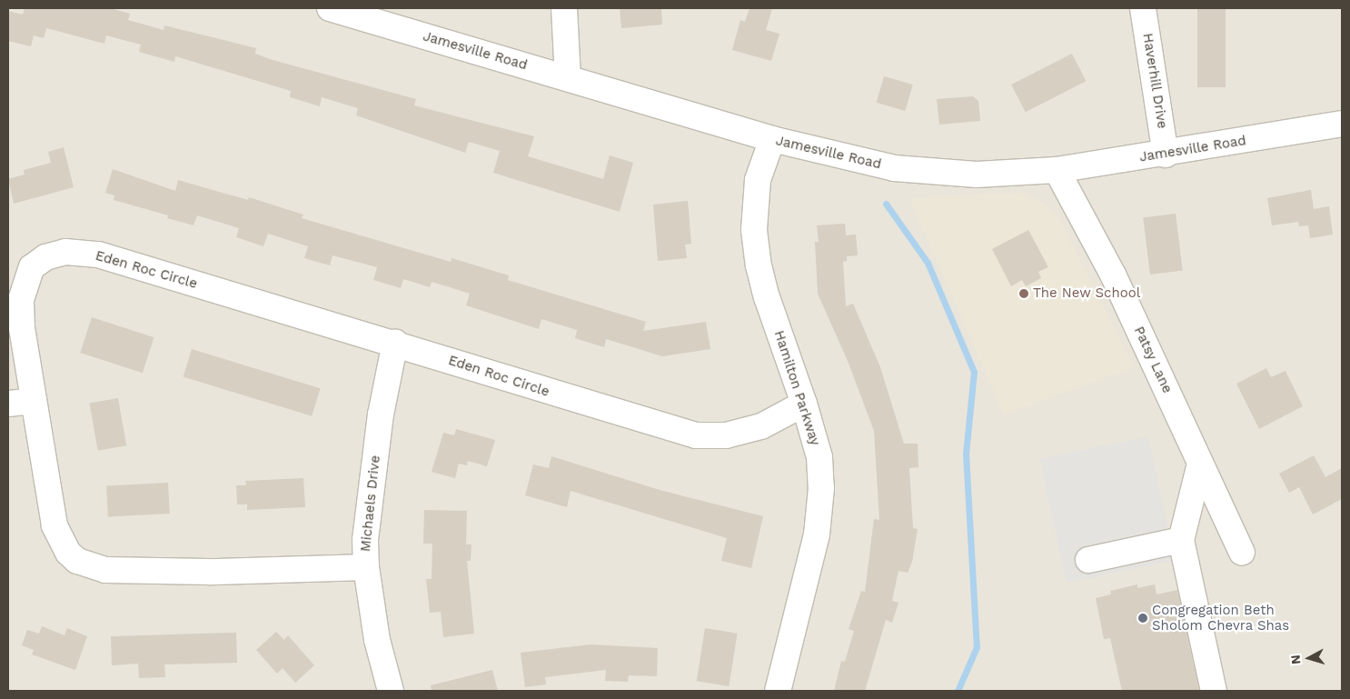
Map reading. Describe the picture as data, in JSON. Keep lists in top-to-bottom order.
{
  "streets": {
    "street": [
      "Jamesville Road",
      "Haverhill Drive",
      "Eden Roc Circle",
      "Patsy Lane",
      "Hamilton Parkway",
      "Michaels Drive"
    ]
  },
  "crossings": [
    ["Jamesville Road", "Haverhill Drive"],
    ["Jamesville Road", "Patsy Lane"],
    ["Jamesville Road", "Hamilton Parkway"],
    ["Eden Roc Circle", "Hamilton Parkway"],
    ["Eden Roc Circle", "Michaels Drive"]
  ],
  "places": ["The New School", "Congregation Beth Sholom Chevra Shas"],
  "north": "left"
}
